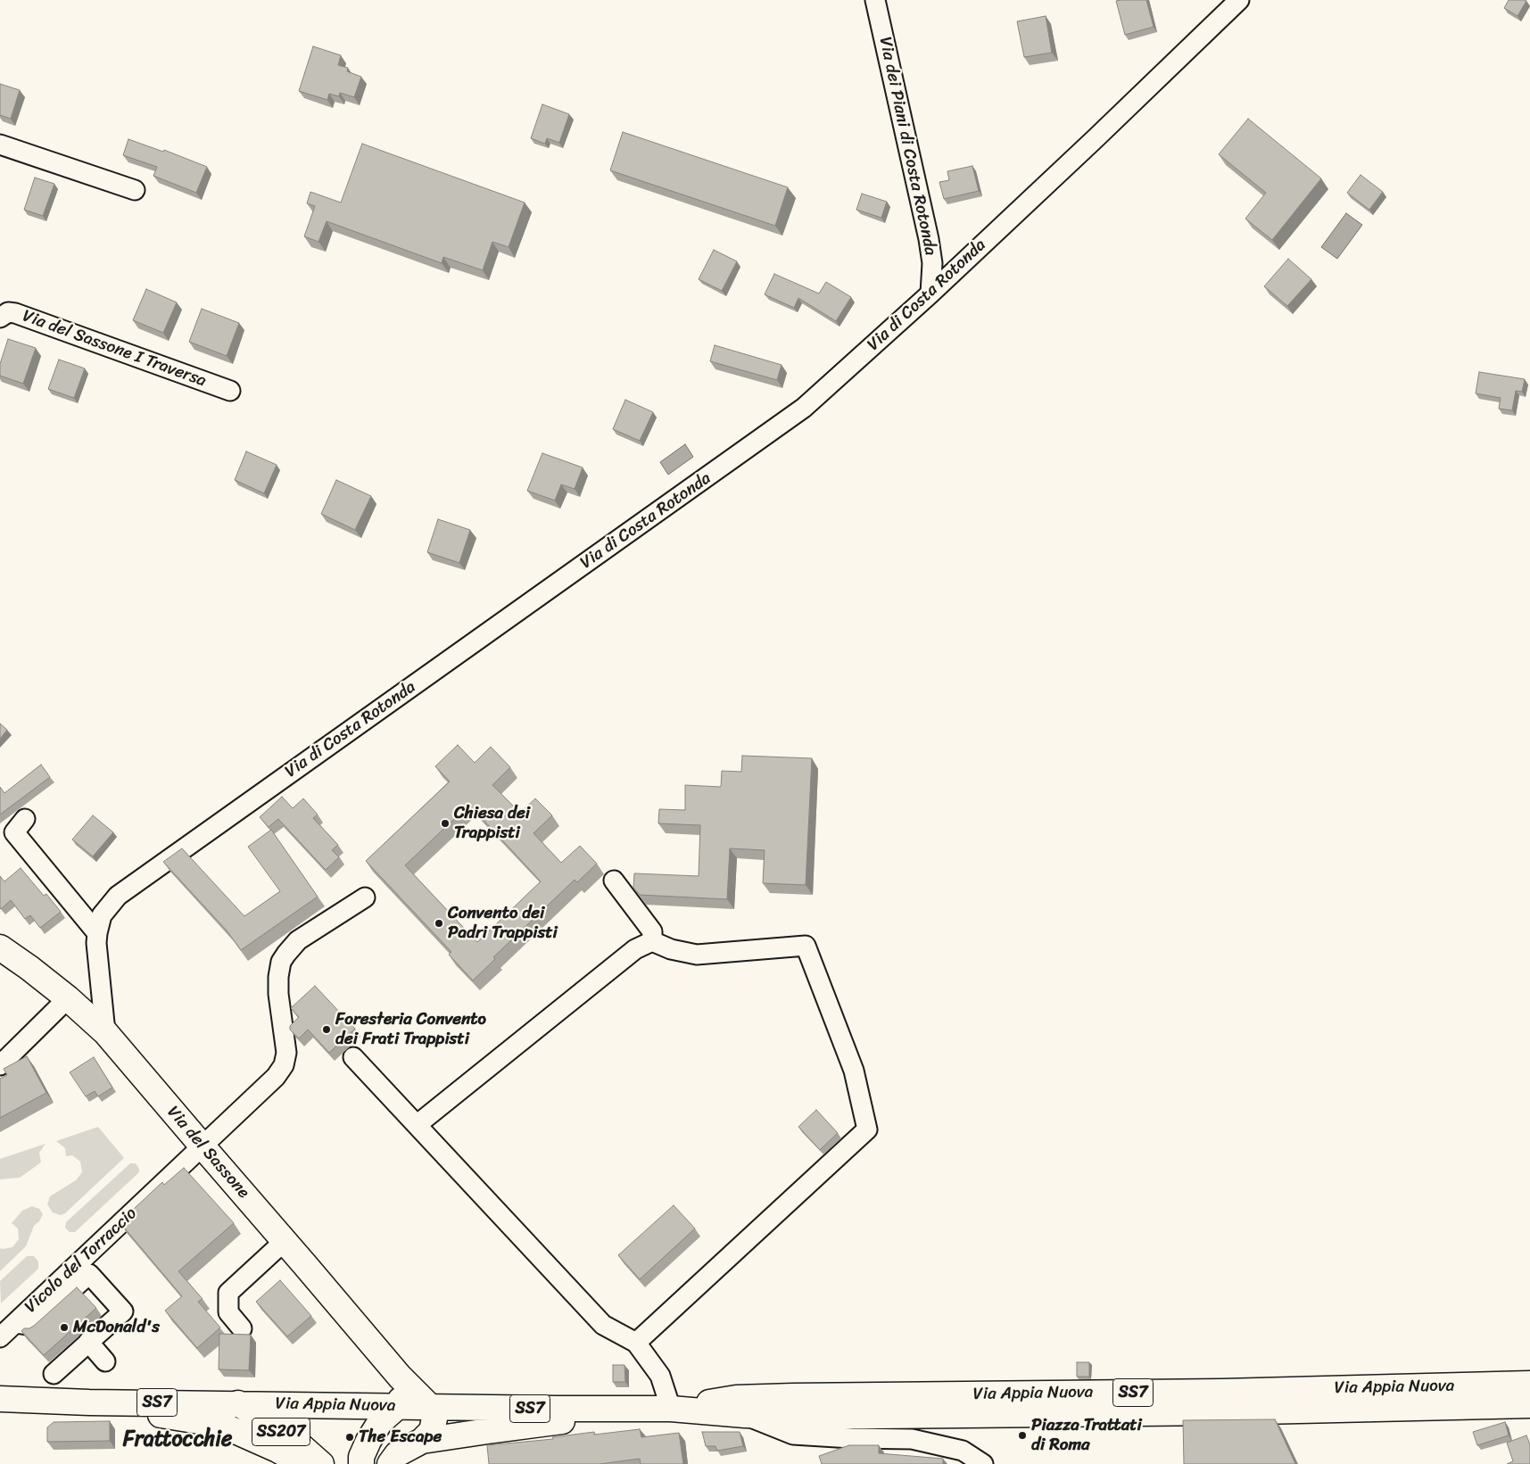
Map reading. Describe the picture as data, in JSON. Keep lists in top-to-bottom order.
{
  "streets": {
    "main road": [
      "Via del Sassone",
      "Via Appia Nuova",
      "SS7",
      "SS207"
    ],
    "street": [
      "Via dei Piani di Costa Rotonda",
      "Via di Costa Rotonda",
      "Via del Sassone I Traversa",
      "Vicolo del Torraccio"
    ]
  },
  "crossings": [
    ["Via dei Piani di Costa Rotonda", "Via di Costa Rotonda"],
    ["Via di Costa Rotonda", "Via del Sassone"],
    ["Via del Sassone", "Vicolo del Torraccio"],
    ["Via del Sassone", "Via Appia Nuova"],
    ["Via Appia Nuova", "SS207"]
  ],
  "districts": ["Frattocchie"],
  "places": [
    "Chiesa dei Trappisti",
    "Convento dei Padri Trappisti",
    "Foresteria Convento dei Frati Trappisti",
    "McDonald's",
    "Piazza Trattati di Roma",
    "The Escape"
  ]
}
